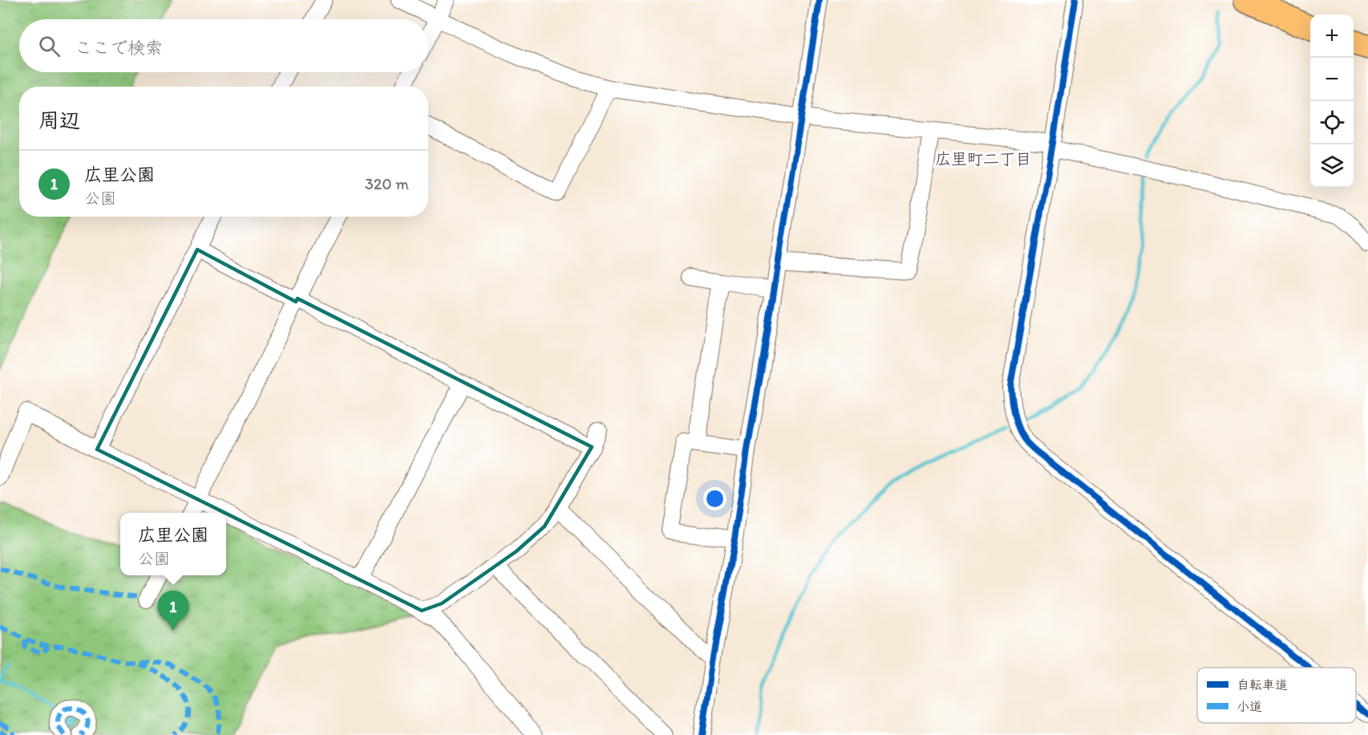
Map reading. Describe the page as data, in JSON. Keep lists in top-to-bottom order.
{
  "districts": ["広里町二丁目"],
  "legend": ["自転車道", "小道"],
  "page": {
    "map_buttons": ["+", "−"],
    "search": "ここで検索",
    "heading": "周辺",
    "list": [
      {
        "mark": "1",
        "name": "広里公園",
        "note": "公園",
        "value": "320 m"
      }
    ],
    "popup": ["広里公園", "公園"],
    "pins": "1"
  }
}
